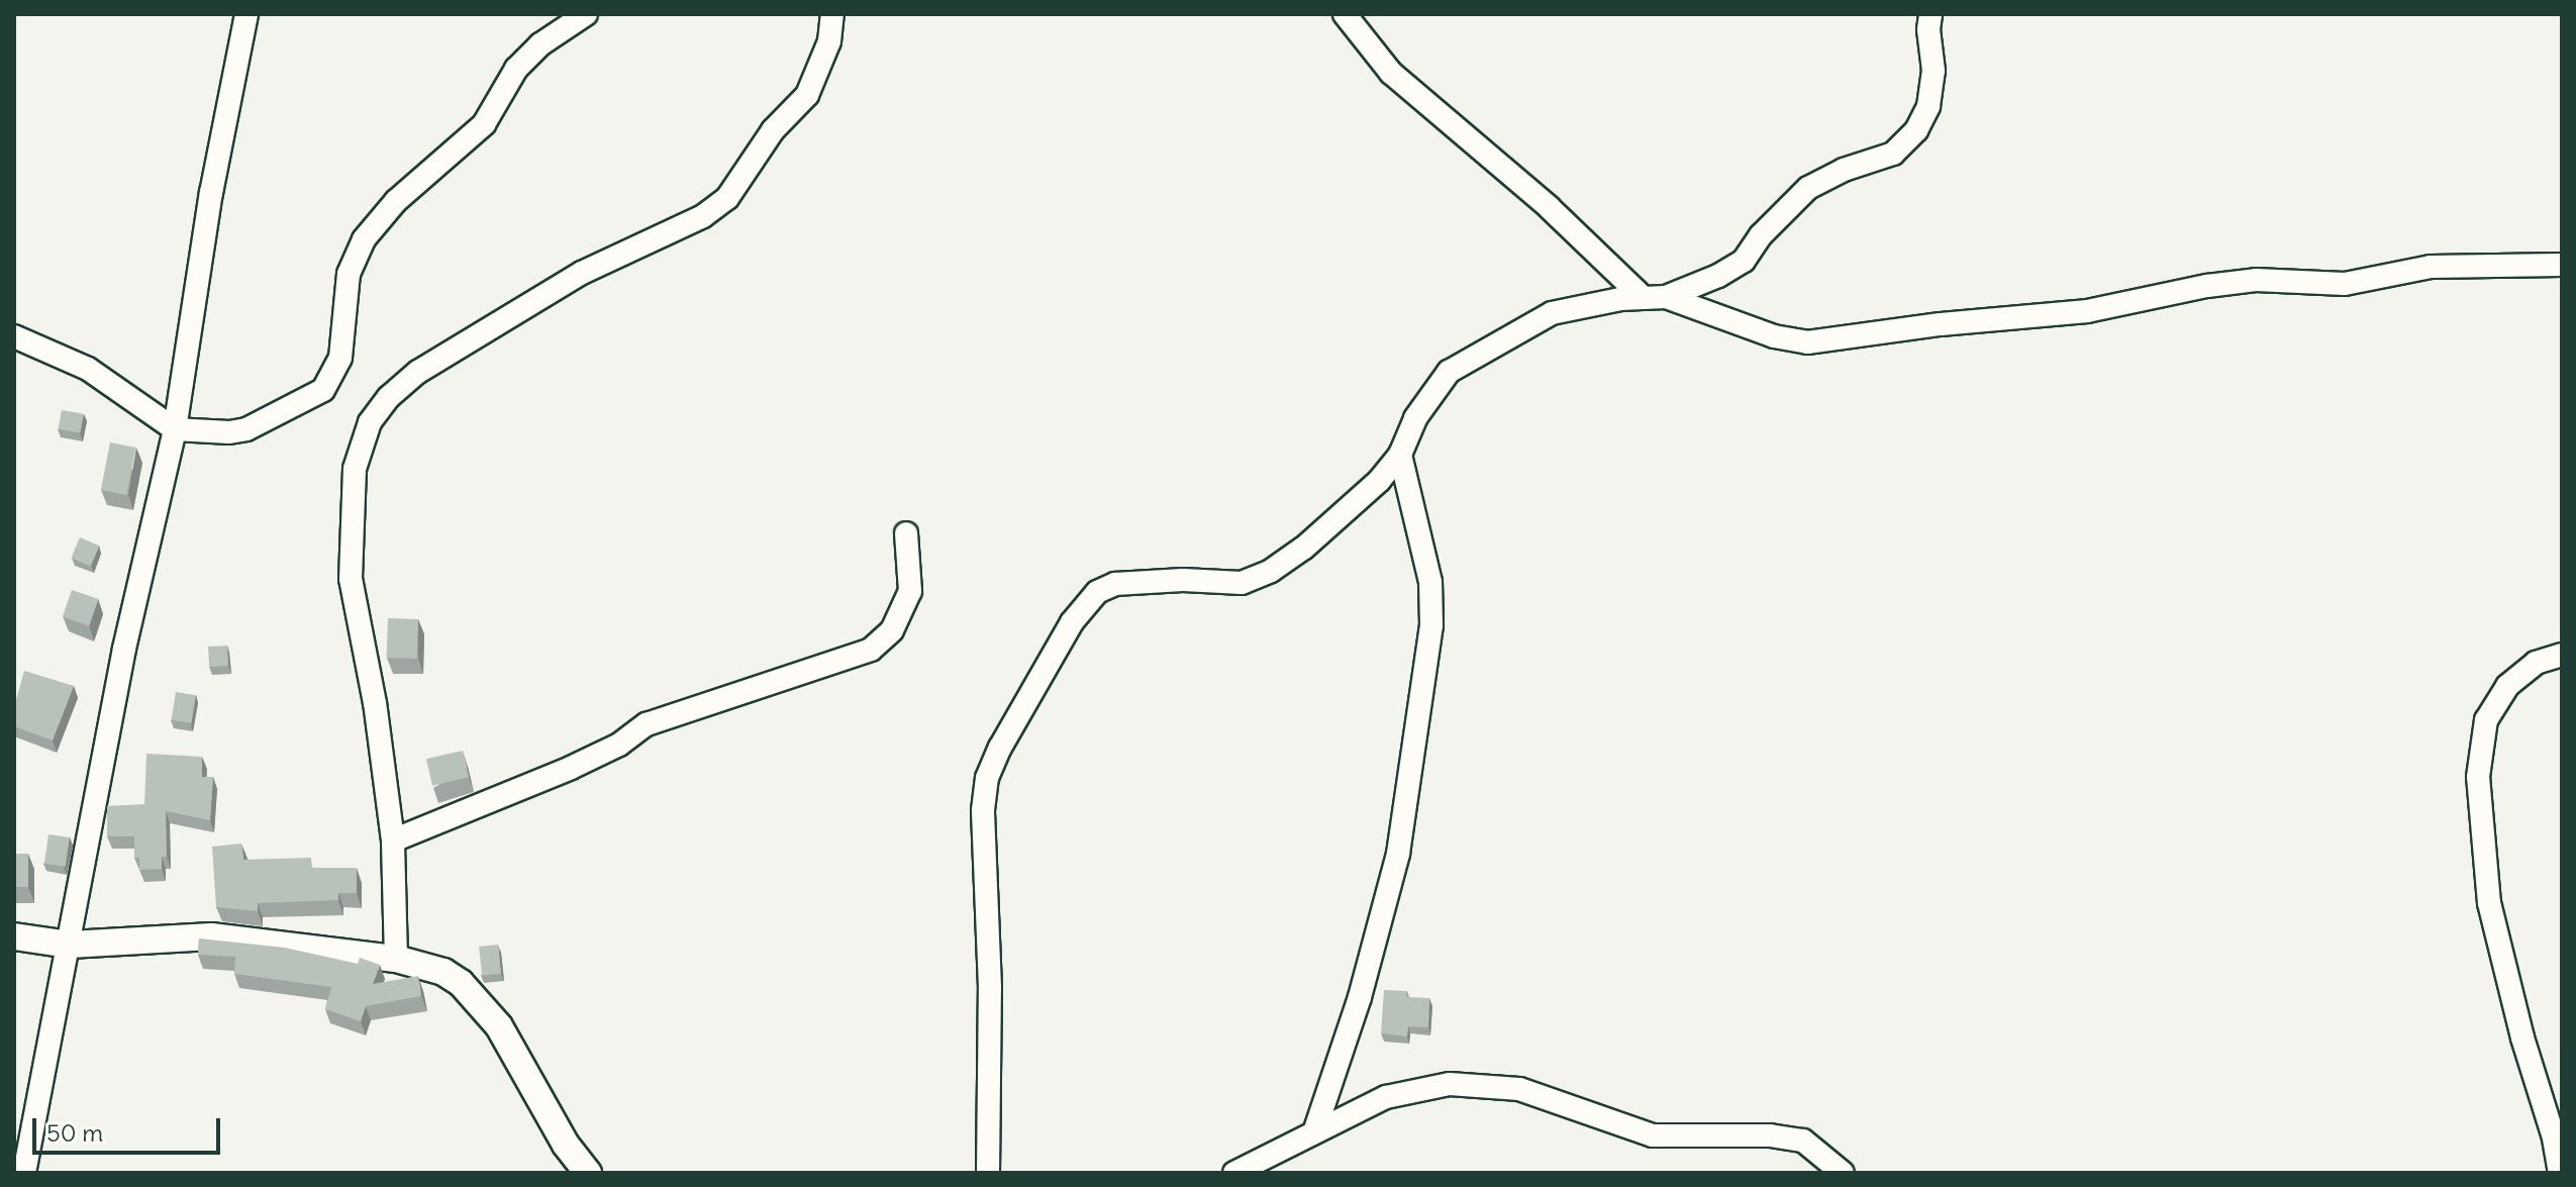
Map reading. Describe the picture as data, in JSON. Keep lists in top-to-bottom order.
{
  "scale_bar": "50 m"
}
